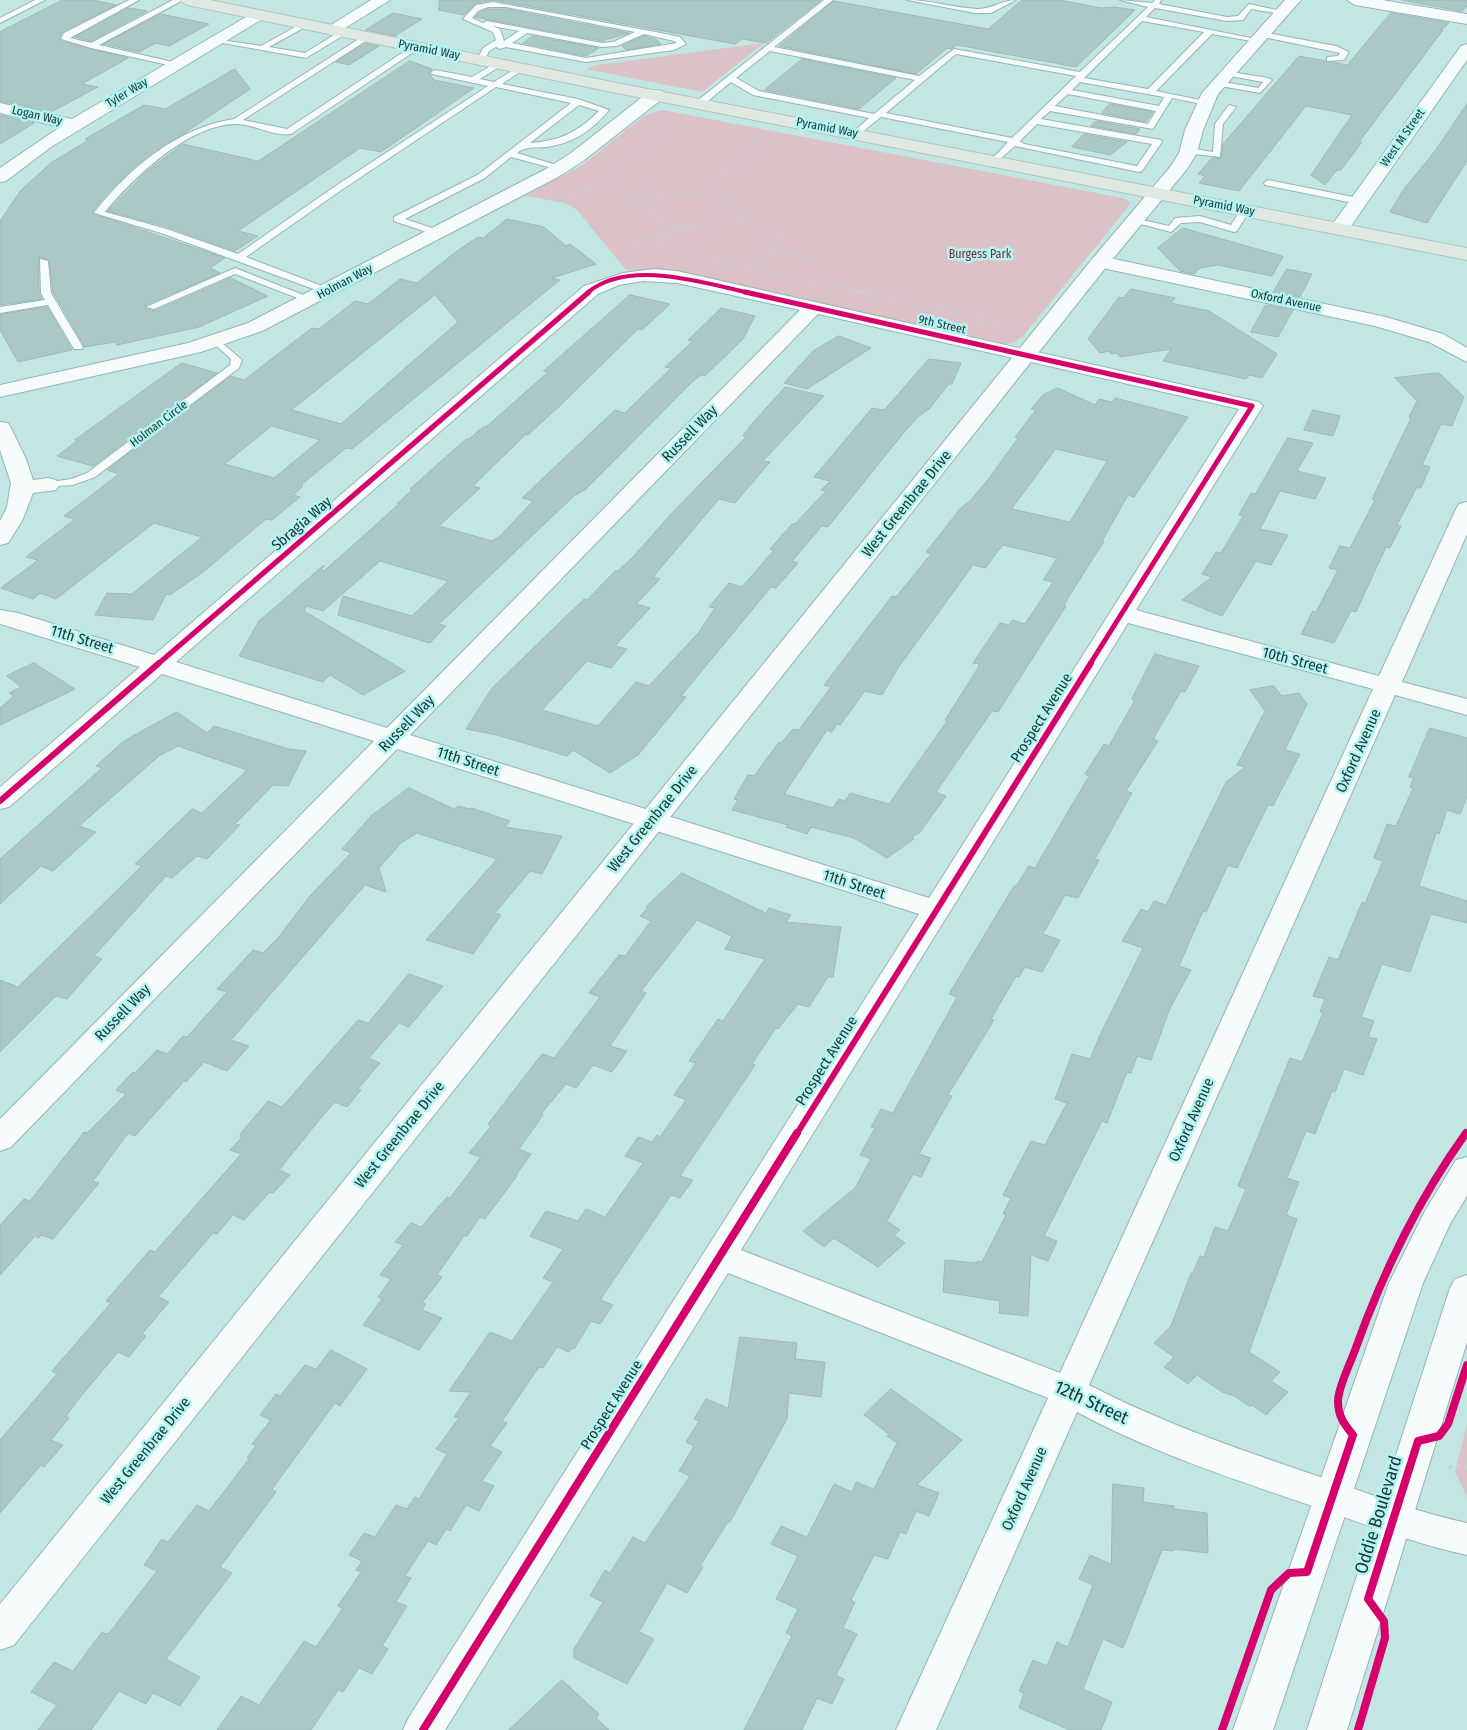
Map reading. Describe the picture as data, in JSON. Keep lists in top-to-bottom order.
{
  "streets": {
    "main road": ["Pyramid Way"],
    "street": [
      "Tyler Way",
      "Logan Way",
      "West M Street",
      "Holman Way",
      "Oxford Avenue",
      "9th Street",
      "Russell Way",
      "West Greenbrae Drive",
      "Sbragia Way",
      "11th Street",
      "10th Street",
      "Prospect Avenue",
      "12th Street",
      "Oddie Boulevard"
    ],
    "lane": ["Holman Circle"]
  },
  "crossings": [
    ["Pyramid Way", "Tyler Way"],
    ["Pyramid Way", "West M Street"],
    ["Pyramid Way", "Holman Way"],
    ["Pyramid Way", "West Greenbrae Drive"],
    ["Tyler Way", "Logan Way"],
    ["Holman Way", "Holman Circle"],
    ["Oxford Avenue", "West Greenbrae Drive"],
    ["Oxford Avenue", "10th Street"],
    ["Oxford Avenue", "12th Street"],
    ["9th Street", "Russell Way"],
    ["9th Street", "West Greenbrae Drive"],
    ["9th Street", "Sbragia Way"],
    ["9th Street", "Prospect Avenue"],
    ["Russell Way", "11th Street"],
    ["West Greenbrae Drive", "11th Street"],
    ["Sbragia Way", "11th Street"],
    ["11th Street", "Prospect Avenue"],
    ["10th Street", "Prospect Avenue"],
    ["Prospect Avenue", "12th Street"],
    ["12th Street", "Oddie Boulevard"]
  ],
  "parks": ["Burgess Park"]
}
